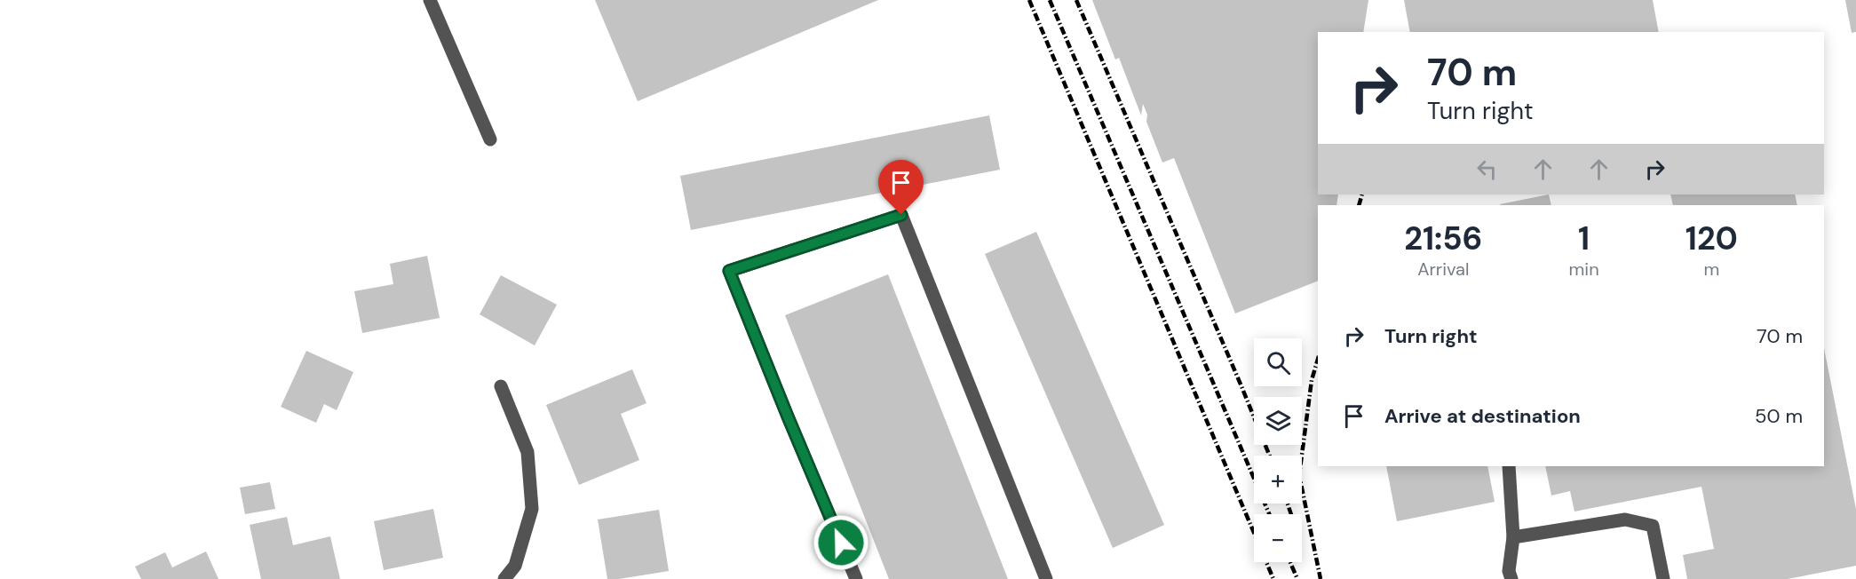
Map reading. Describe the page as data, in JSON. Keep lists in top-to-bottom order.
{
  "page": {
    "turn": ["70 m", "Turn right"],
    "eta": [
      "21:56",
      "Arrival",
      "1",
      "min",
      "120",
      "m"
    ],
    "list": [
      {
        "name": "Turn right",
        "value": "70 m"
      },
      {
        "name": "Arrive at destination",
        "value": "50 m"
      }
    ],
    "map_buttons": ["+", "−"]
  }
}
